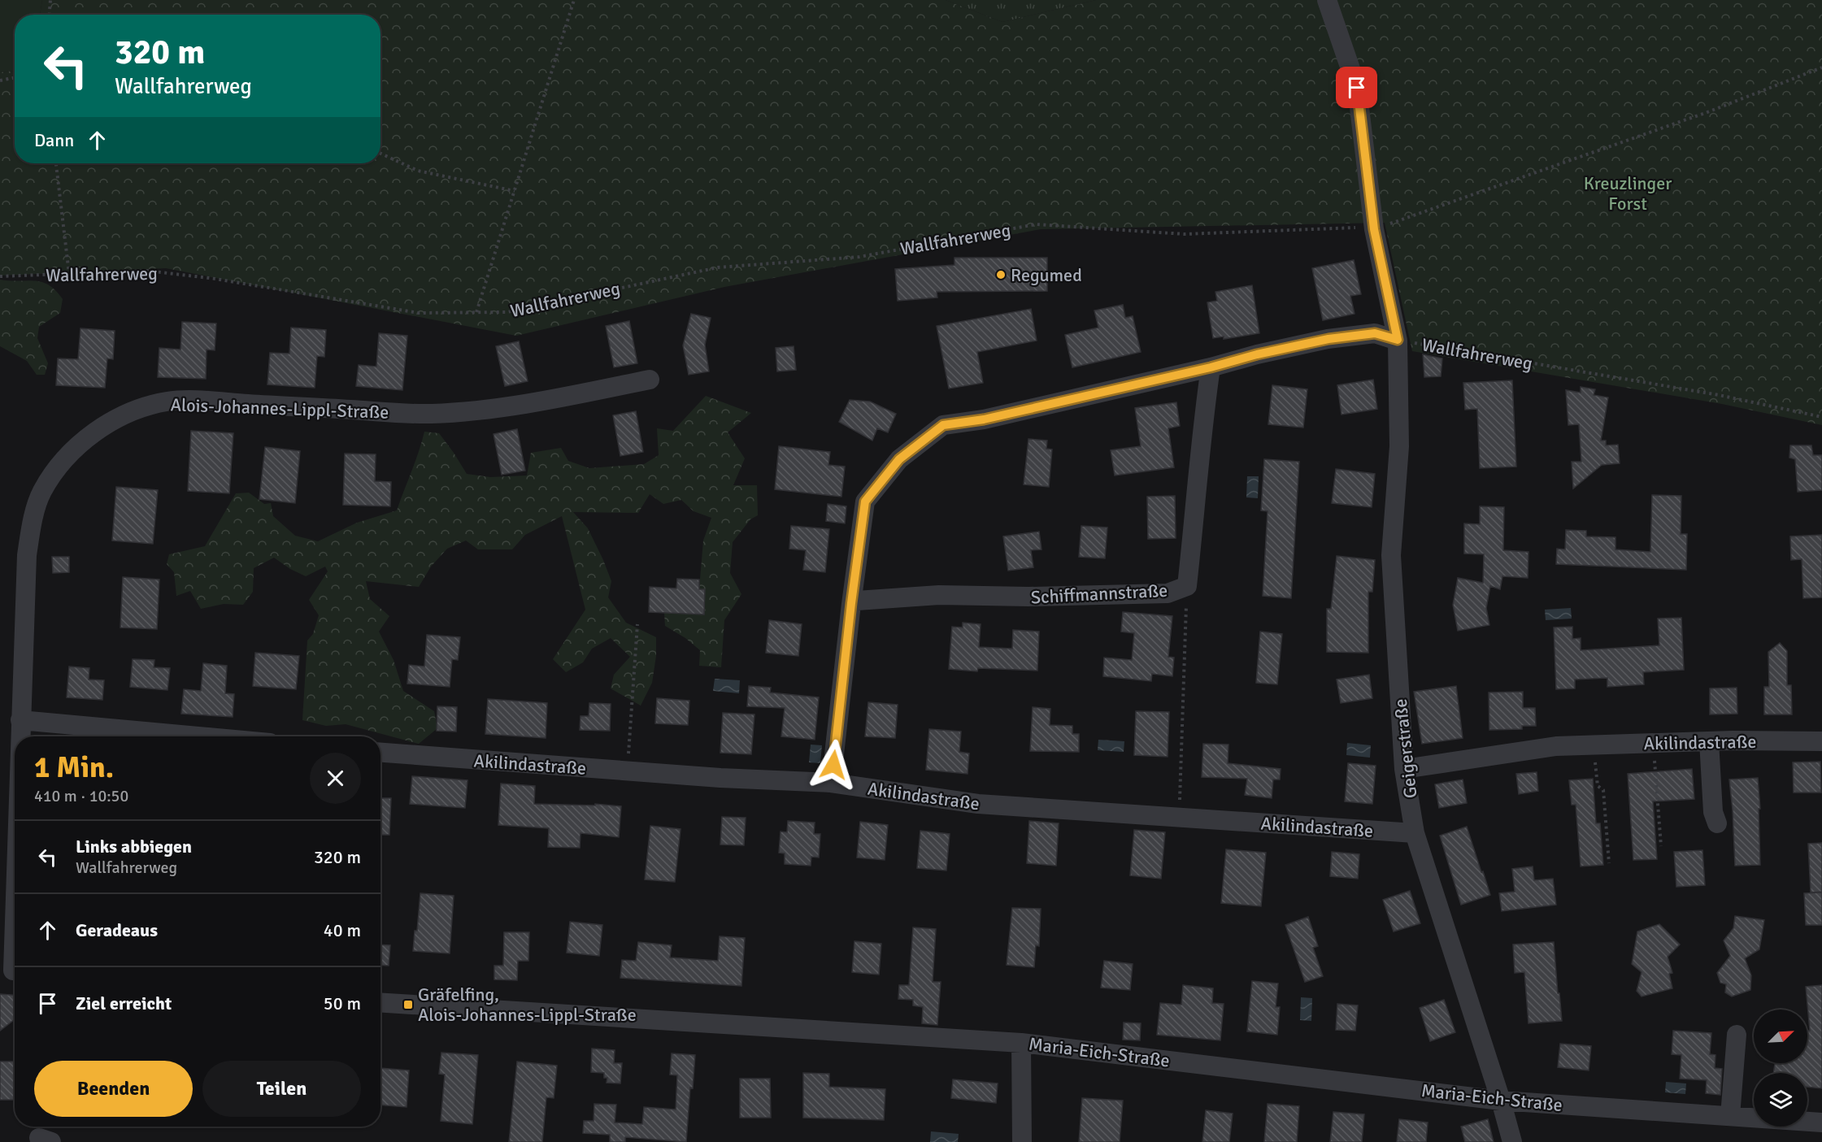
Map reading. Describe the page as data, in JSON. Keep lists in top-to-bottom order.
{
  "streets": {
    "street": [
      "Wallfahrerweg",
      "Alois-Johannes-Lippl-Straße",
      "Schiffmannstraße",
      "Akilindastraße",
      "Geigerstraße",
      "Maria-Eich-Straße"
    ]
  },
  "crossings": [
    ["Wallfahrerweg", "Geigerstraße"],
    ["Akilindastraße", "Geigerstraße"],
    ["Geigerstraße", "Maria-Eich-Straße"]
  ],
  "parks": ["Kreuzlinger Forst"],
  "places": {
    "other": ["Regumed"],
    "transit": ["Gräfelfing, Alois-Johannes-Lippl-Straße"]
  },
  "north": "top right",
  "page": {
    "turn": ["320 m", "Wallfahrerweg"],
    "then": "Dann",
    "heading": ["1 Min.", "410 m · 10:50"],
    "list": [
      {
        "name": "Links abbiegen",
        "note": "Wallfahrerweg",
        "value": "320 m"
      },
      {
        "name": "Geradeaus",
        "value": "40 m"
      },
      {
        "name": "Ziel erreicht",
        "value": "50 m"
      }
    ],
    "buttons": ["Beenden", "Teilen"]
  }
}
